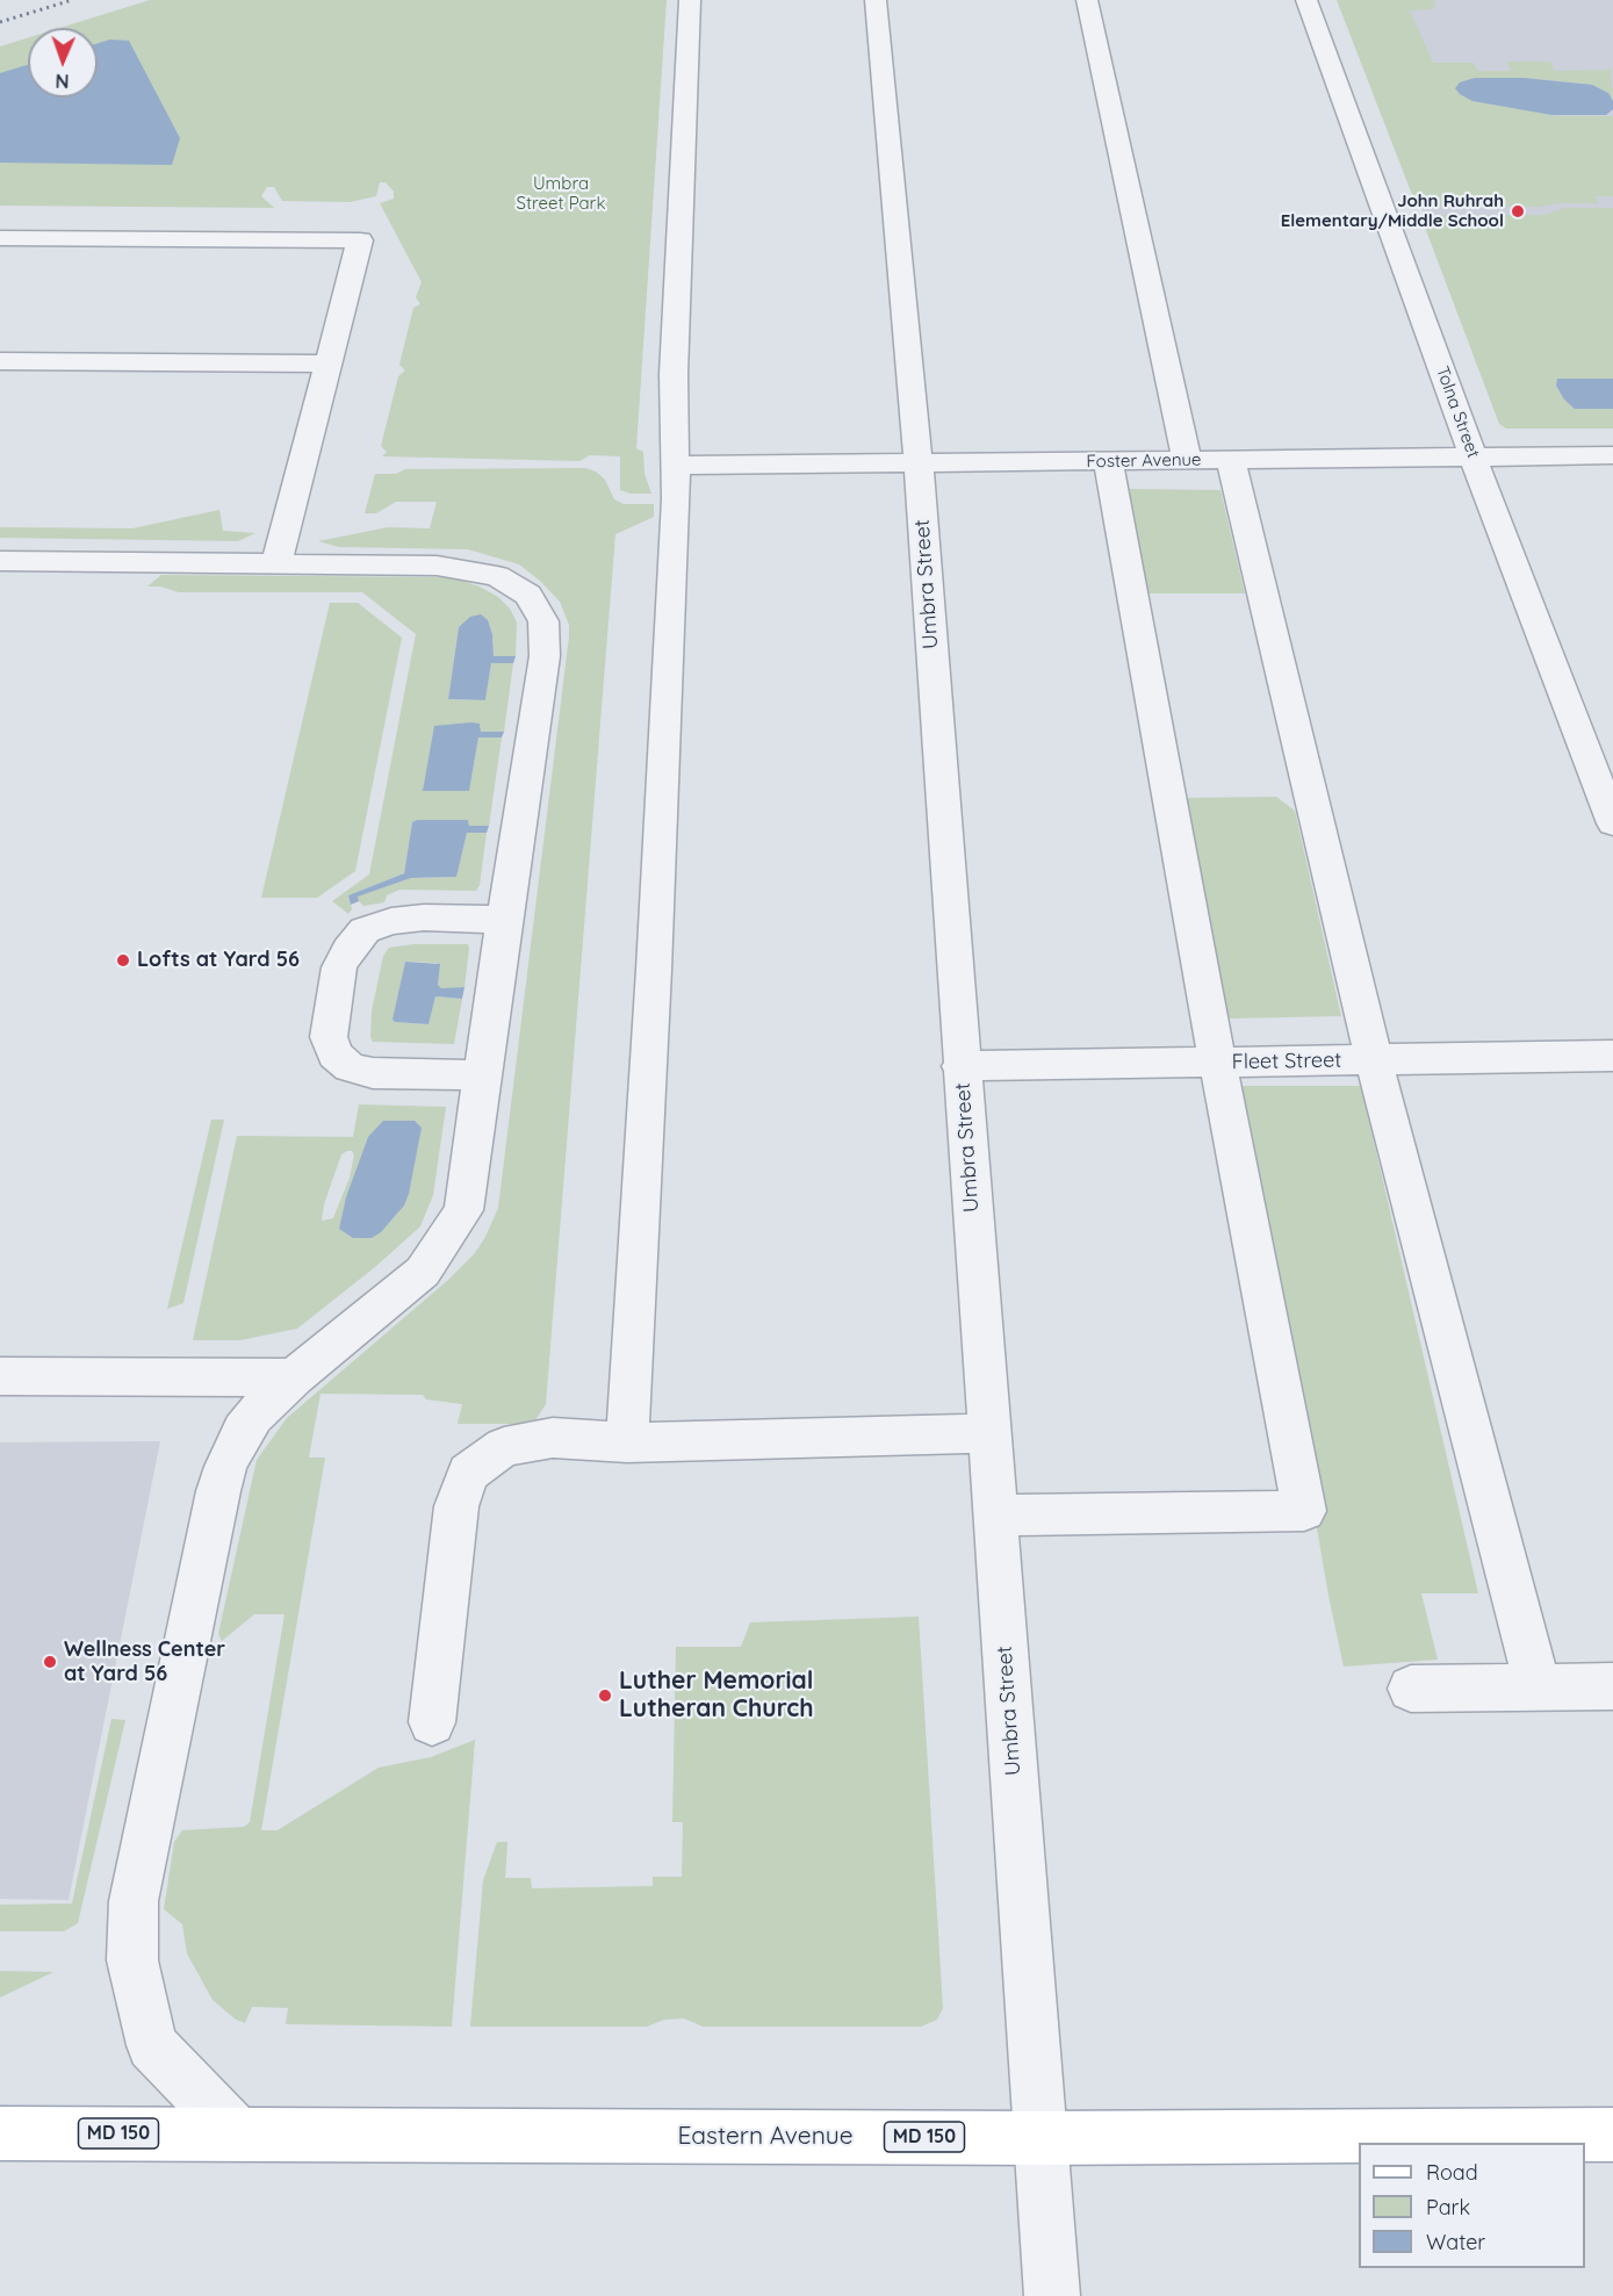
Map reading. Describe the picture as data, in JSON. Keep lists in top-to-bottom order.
{
  "streets": {
    "main road": ["MD 150", "Eastern Avenue"],
    "street": [
      "Tolna Street",
      "Foster Avenue",
      "Umbra Street",
      "Fleet Street"
    ]
  },
  "crossings": [
    ["Tolna Street", "Foster Avenue"],
    ["Foster Avenue", "Umbra Street"],
    ["Umbra Street", "Fleet Street"],
    ["Umbra Street", "Eastern Avenue"]
  ],
  "parks": ["Umbra Street Park"],
  "places": [
    "John Ruhrah Elementary/Middle School",
    "Lofts at Yard 56",
    "Wellness Center at Yard 56",
    "Luther Memorial Lutheran Church"
  ],
  "legend": ["Road", "Park", "Water"],
  "north": "bottom"
}
